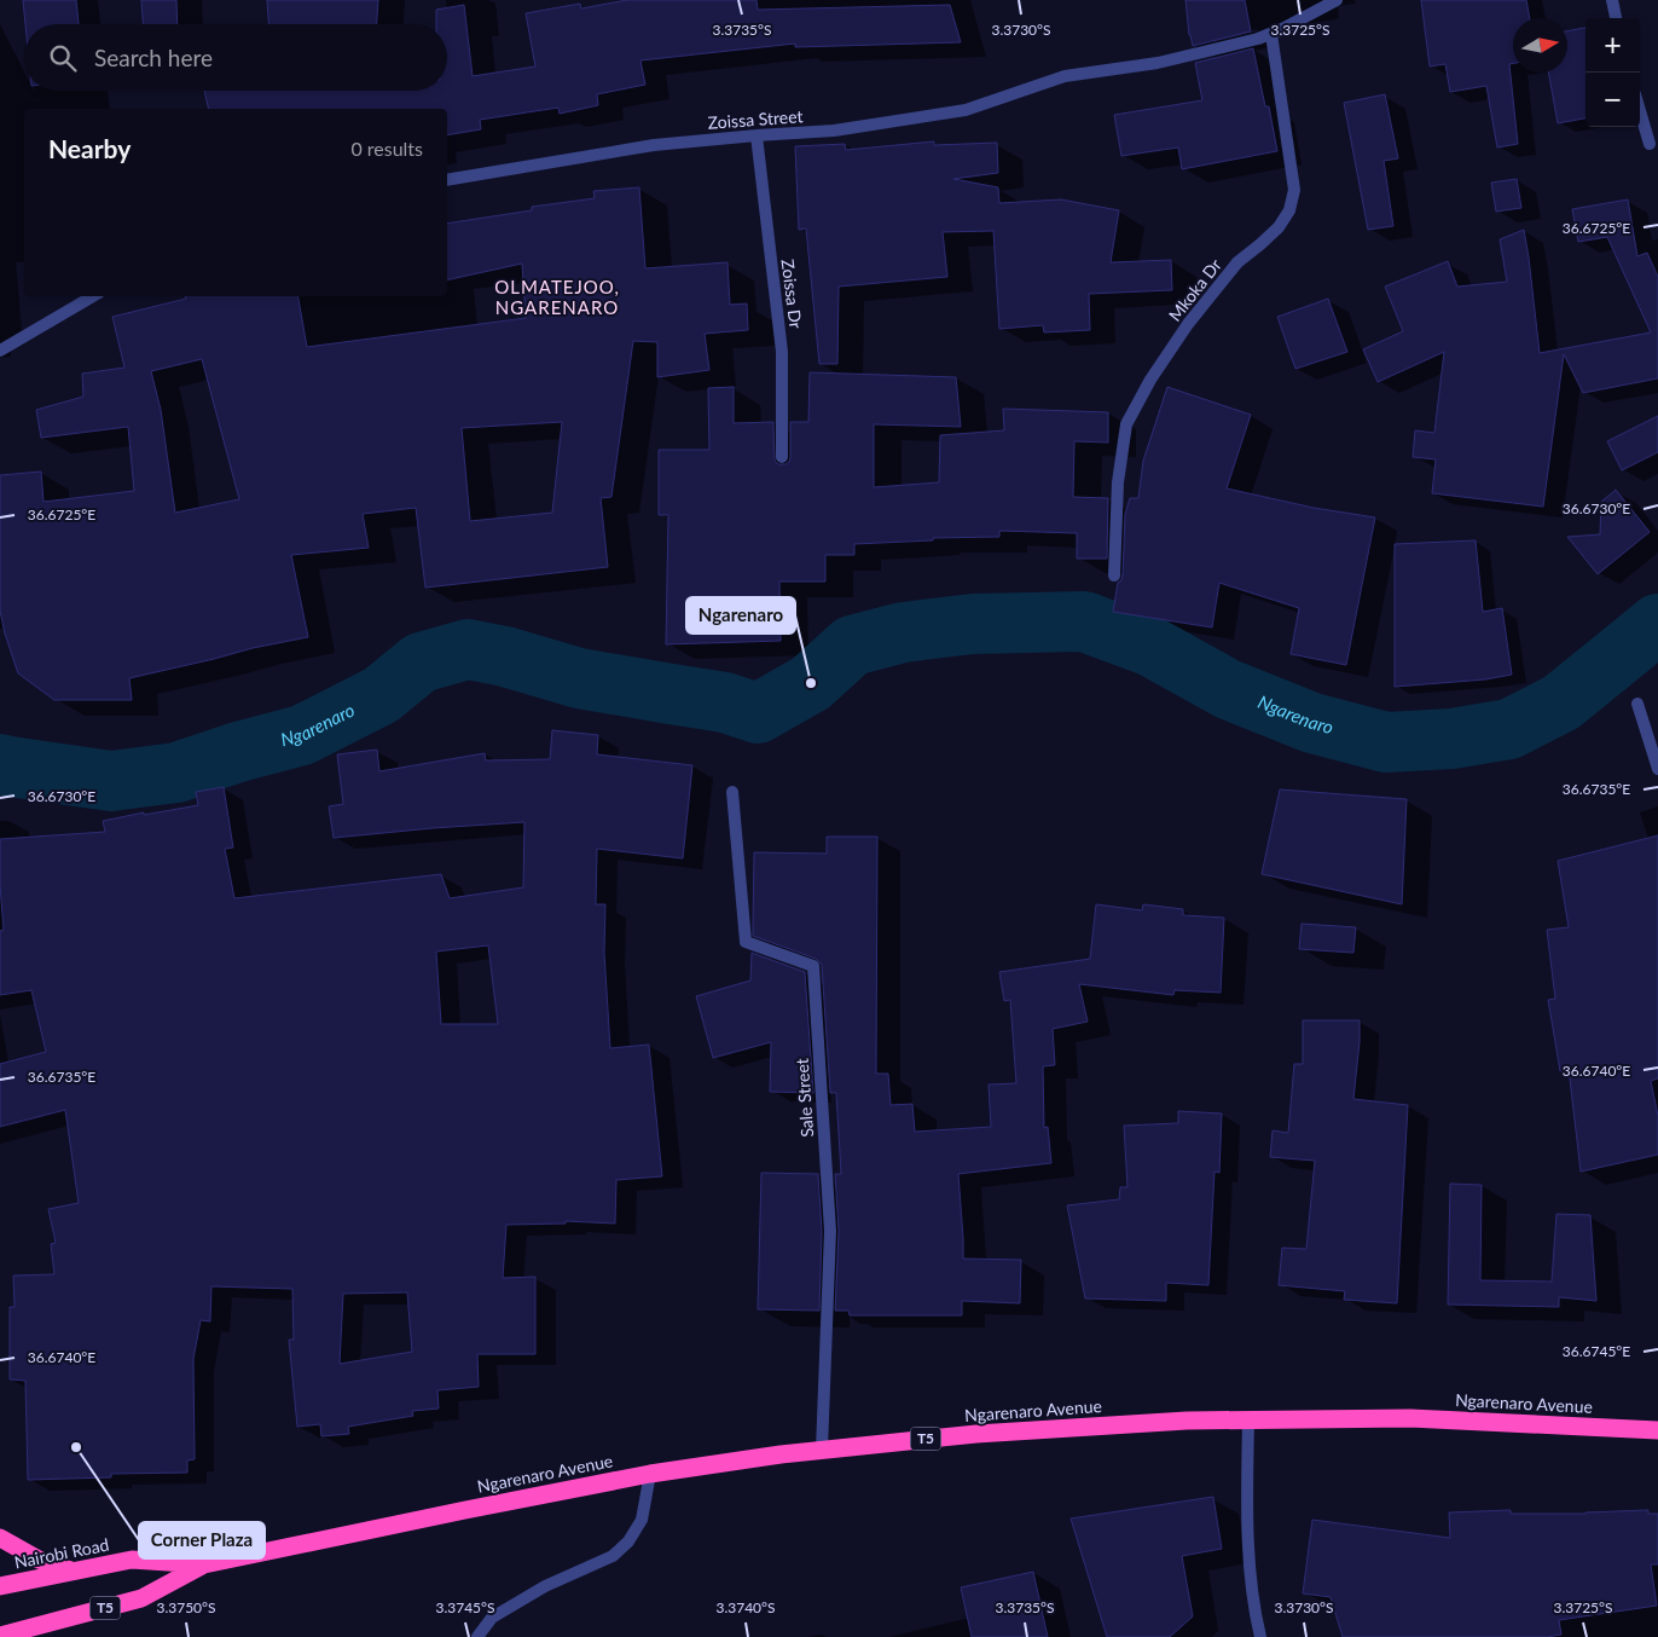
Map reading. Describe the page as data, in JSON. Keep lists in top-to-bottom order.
{
  "streets": {
    "highway": ["Ngarenaro Avenue", "T5", "Nairobi Road"],
    "street": [
      "Zoissa Street",
      "Mkoka Dr",
      "Zoissa Dr",
      "Sale Street"
    ]
  },
  "crossings": [
    ["Zoissa Street", "Mkoka Dr"],
    ["Zoissa Street", "Zoissa Dr"],
    ["Sale Street", "Ngarenaro Avenue"],
    ["Ngarenaro Avenue", "T5"],
    ["Ngarenaro Avenue", "Nairobi Road"],
    ["T5", "Nairobi Road"]
  ],
  "districts": ["OLMATEJOO, NGARENARO"],
  "water": ["Ngarenaro"],
  "places": ["Ngarenaro", "Corner Plaza"],
  "north": "right",
  "page": {
    "map_buttons": ["+", "−"],
    "search": "Search here",
    "heading": ["Nearby", "0 results"]
  },
  "coordinates": [
    "3.3735°S",
    "3.3730°S",
    "3.3725°S",
    "36.6725°E",
    "36.6730°E",
    "36.6735°E",
    "36.6740°E",
    "36.6745°E",
    "3.3750°S",
    "3.3745°S",
    "3.3740°S"
  ]
}
